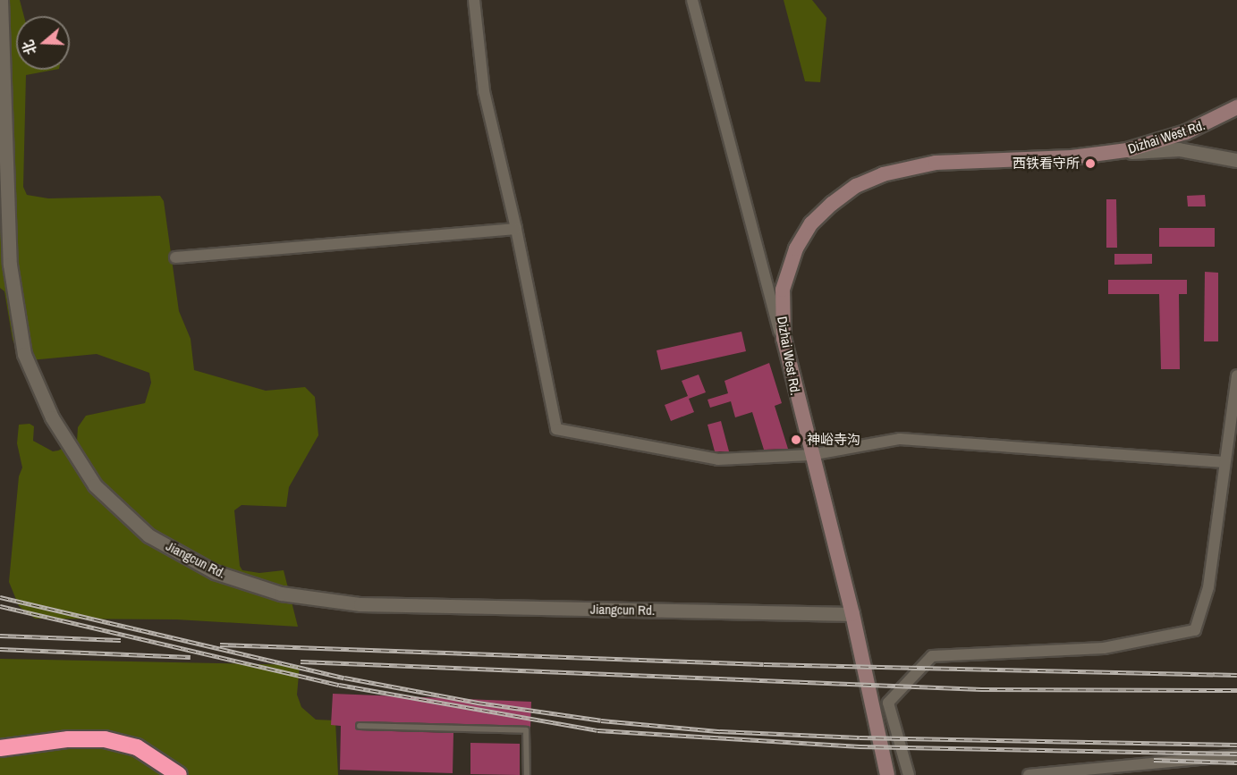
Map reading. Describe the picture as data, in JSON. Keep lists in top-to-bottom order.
{
  "streets": {
    "main road": ["Dizhai West Rd."],
    "street": ["Jiangcun Rd."]
  },
  "crossings": [
    ["Dizhai West Rd.", "Jiangcun Rd."]
  ],
  "places": ["西铁看守所", "神峪寺沟"],
  "north": "left"
}
